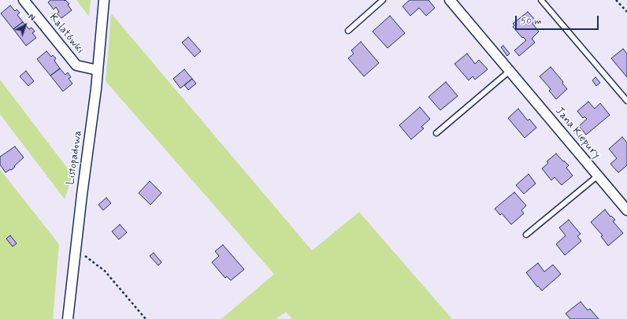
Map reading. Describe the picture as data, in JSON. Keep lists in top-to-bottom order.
{
  "streets": {
    "street": ["Kalatówki", "Jana Kiepury", "Listopadowa"]
  },
  "crossings": [
    ["Kalatówki", "Listopadowa"]
  ],
  "scale_bar": "50 m",
  "north": "top right"
}
